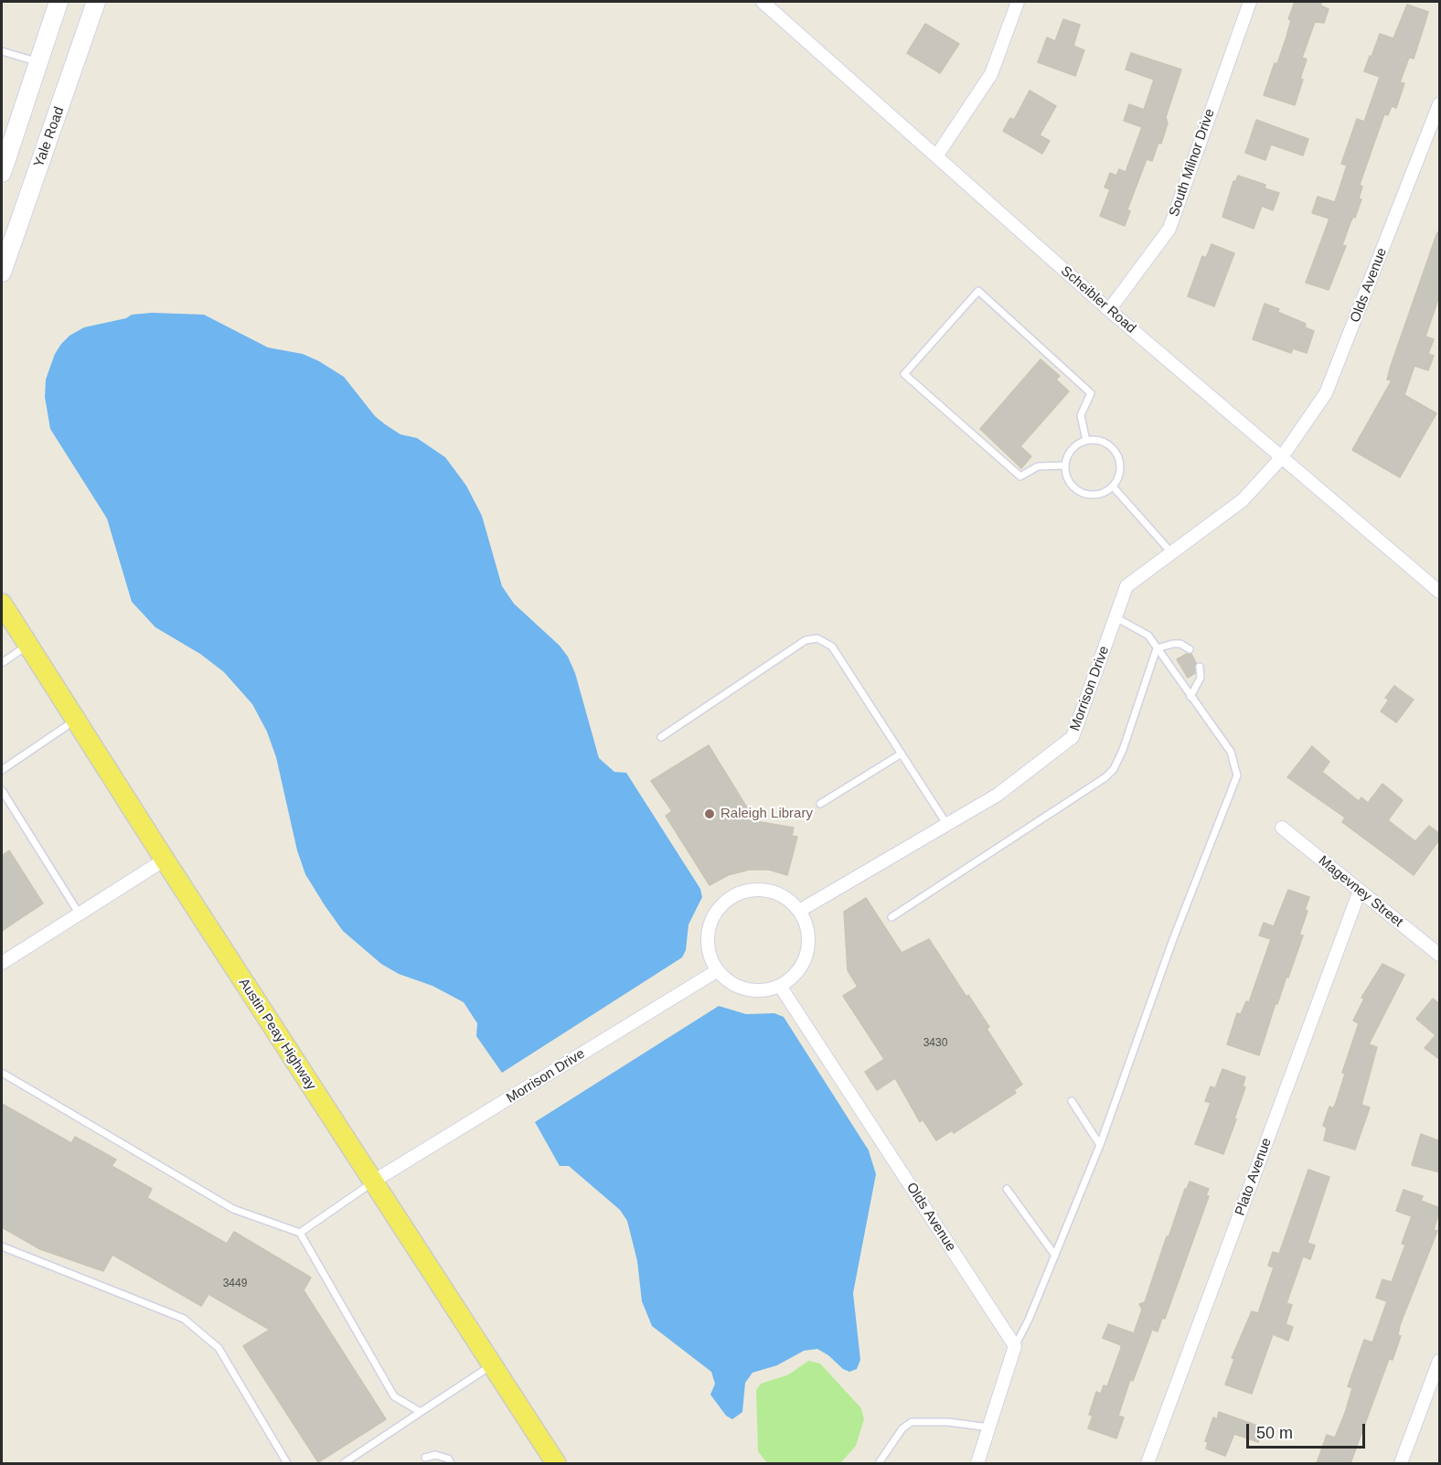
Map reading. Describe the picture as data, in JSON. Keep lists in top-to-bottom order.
{
  "streets": {
    "main road": ["Yale Road", "Austin Peay Highway"],
    "street": [
      "South Milnor Drive",
      "Olds Avenue",
      "Scheibler Road",
      "Morrison Drive",
      "Magevney Street",
      "Plato Avenue"
    ]
  },
  "crossings": [
    ["South Milnor Drive", "Scheibler Road"],
    ["Olds Avenue", "Scheibler Road"],
    ["Olds Avenue", "Morrison Drive"],
    ["Scheibler Road", "Morrison Drive"],
    ["Morrison Drive", "Austin Peay Highway"],
    ["Magevney Street", "Plato Avenue"]
  ],
  "places": ["Raleigh Library"],
  "house_numbers": ["3430", "3449"],
  "scale_bar": "50 m"
}
